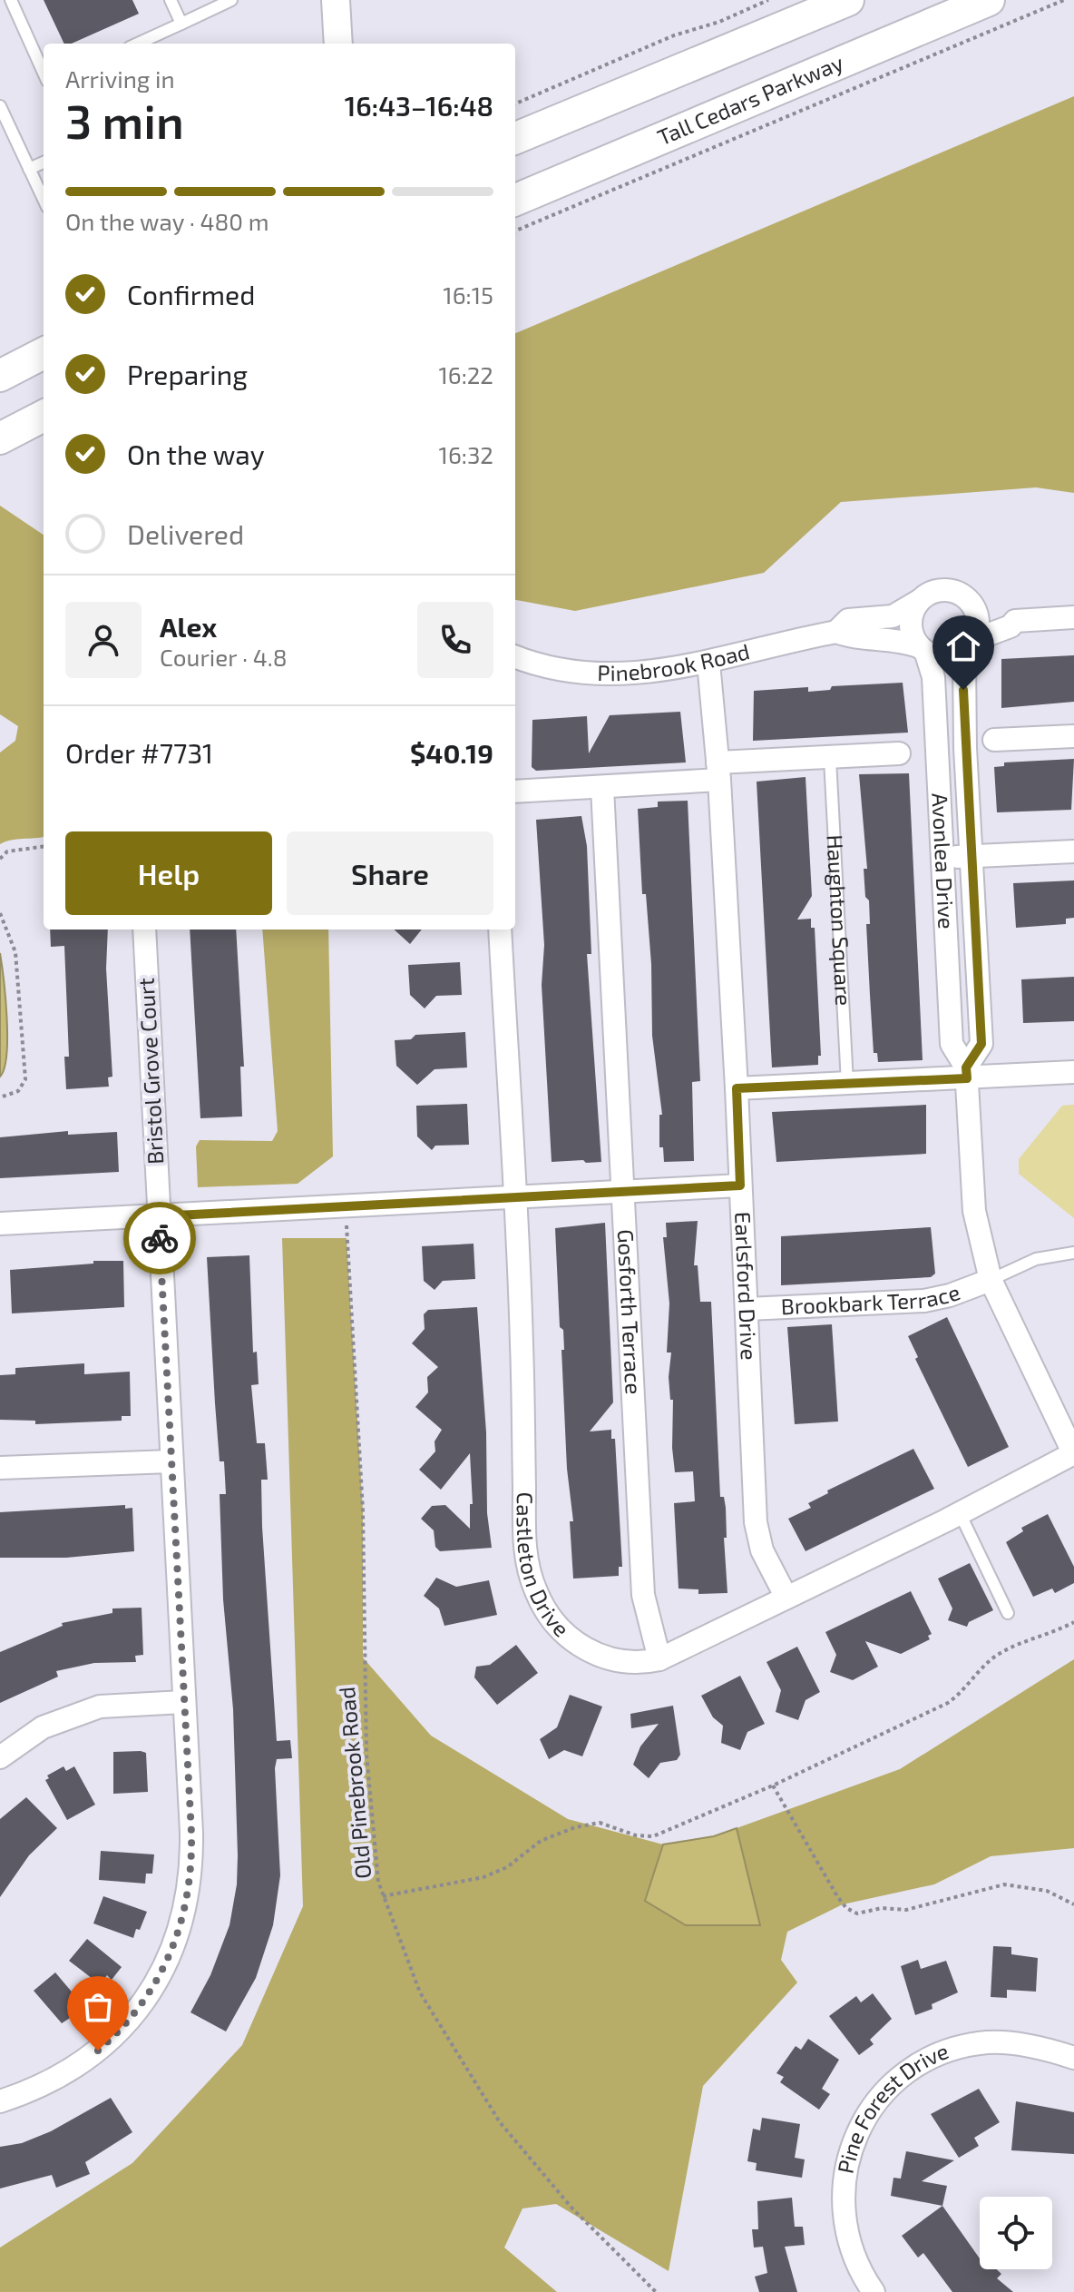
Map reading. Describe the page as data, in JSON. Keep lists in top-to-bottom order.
{
  "streets": {
    "main road": ["Tall Cedars Parkway"],
    "street": [
      "Pinebrook Road",
      "Avonlea Drive",
      "Bristol Grove Court",
      "Earlsford Drive",
      "Brookbark Terrace",
      "Gosforth Terrace",
      "Castleton Drive",
      "Pine Forest Drive"
    ],
    "lane": ["Haughton Square"],
    "path": ["Old Pinebrook Road"]
  },
  "crossings": [
    ["Pinebrook Road", "Avonlea Drive"],
    ["Pinebrook Road", "Earlsford Drive"],
    ["Avonlea Drive", "Brookbark Terrace"],
    ["Avonlea Drive", "Castleton Drive"],
    ["Earlsford Drive", "Brookbark Terrace"],
    ["Earlsford Drive", "Castleton Drive"],
    ["Gosforth Terrace", "Castleton Drive"]
  ],
  "page": {
    "heading": ["3 min", "Arriving in", "16:43–16:48"],
    "panel": [
      "Alex",
      "Courier · 4.8",
      "Order #7731",
      "$40.19"
    ],
    "bar": "On the way · 480 m",
    "list": [
      ["Confirmed", "16:15"],
      ["Preparing", "16:22"],
      ["On the way", "16:32"],
      "Delivered"
    ],
    "buttons": ["Help", "Share"]
  }
}
